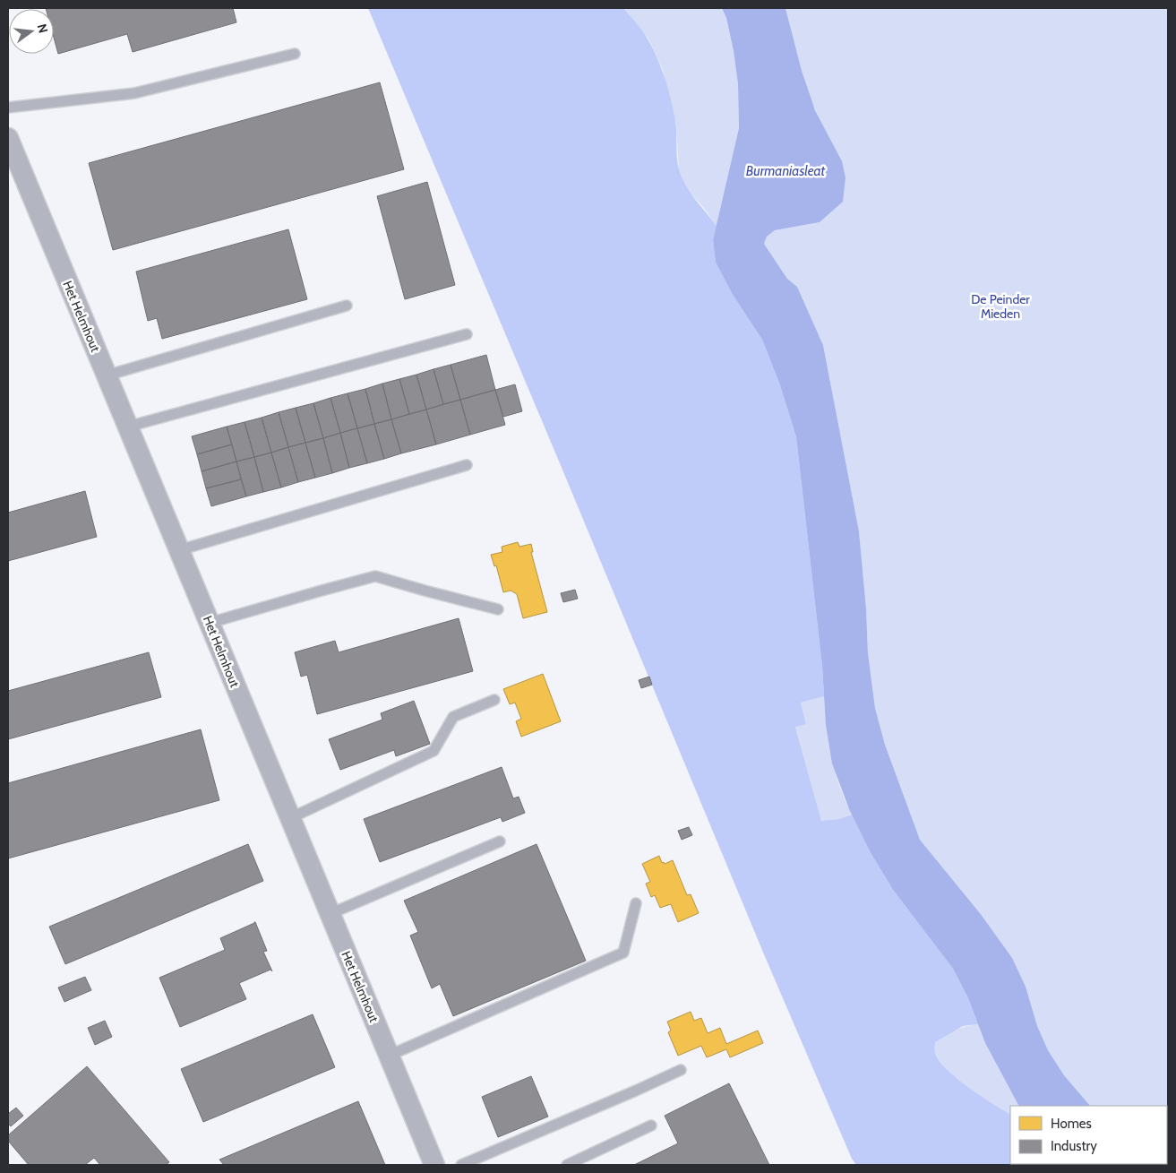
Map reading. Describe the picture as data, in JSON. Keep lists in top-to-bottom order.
{
  "streets": {
    "street": ["Het Helmhout"]
  },
  "water": ["Burmaniasleat"],
  "parks": ["De Peinder Mieden"],
  "legend": ["Homes", "Industry"],
  "north": "right"
}
